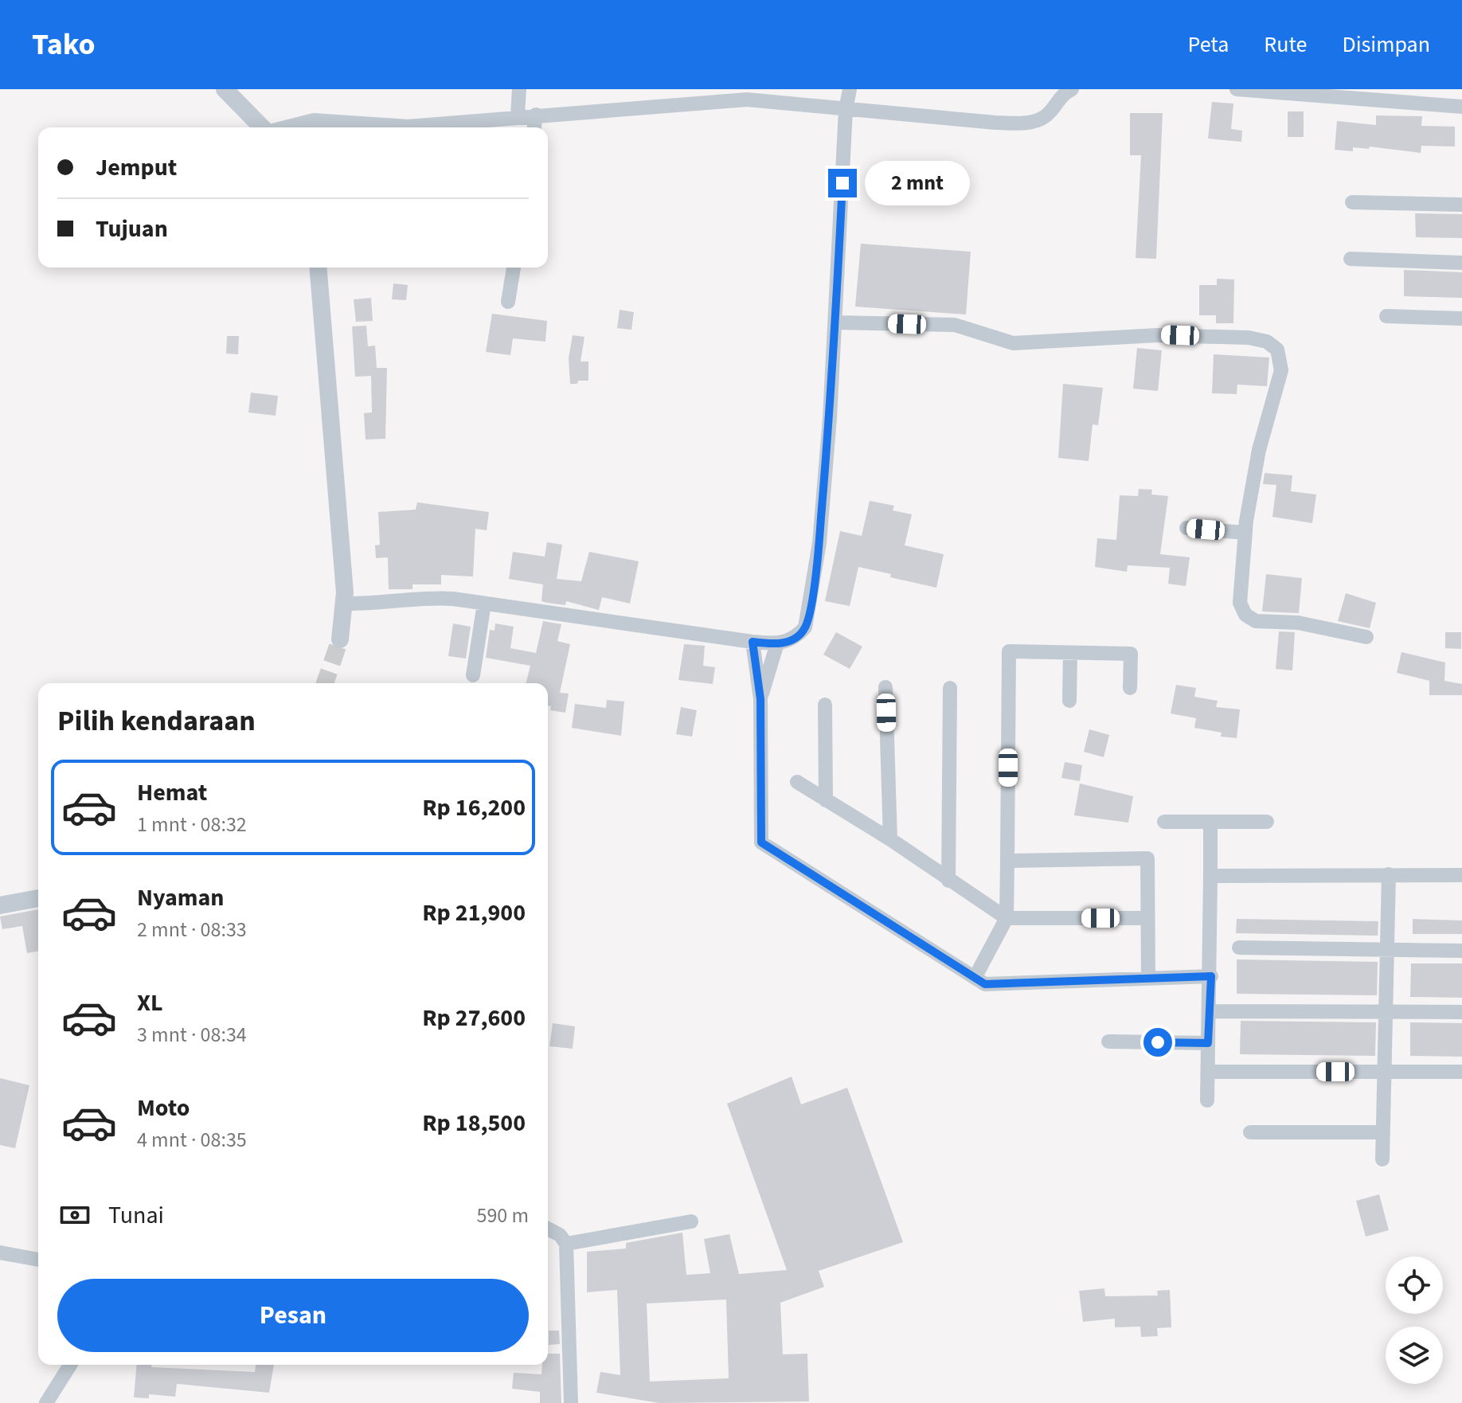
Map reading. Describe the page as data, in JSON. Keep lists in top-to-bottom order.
{
  "page": {
    "header": "Tako",
    "nav": ["Peta", "Rute", "Disimpan"],
    "banner": ["Jemput", "Tujuan"],
    "bubble": "2 mnt",
    "heading": "Pilih kendaraan",
    "list": [
      {
        "name": "Hemat",
        "note": "1 mnt · 08:32",
        "value": "Rp 16,200"
      },
      {
        "name": "Nyaman",
        "note": "2 mnt · 08:33",
        "value": "Rp 21,900"
      },
      {
        "name": "XL",
        "note": "3 mnt · 08:34",
        "value": "Rp 27,600"
      },
      {
        "name": "Moto",
        "note": "4 mnt · 08:35",
        "value": "Rp 18,500"
      }
    ],
    "pay": ["Tunai", "590 m"],
    "buttons": "Pesan"
  }
}
